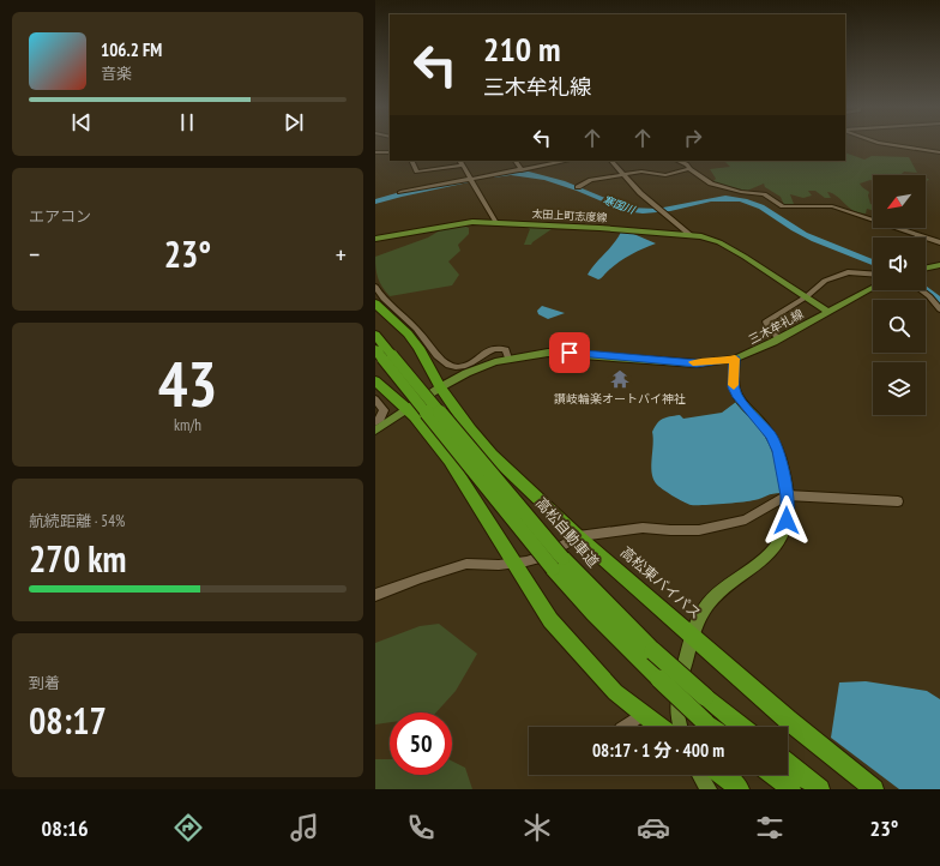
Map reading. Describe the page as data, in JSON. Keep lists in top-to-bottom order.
{
  "streets": {
    "highway": ["高松自動車道", "高松東バイパス"],
    "main road": ["太田上町志度線", "三木牟礼線"]
  },
  "crossings": [
    ["太田上町志度線", "三木牟礼線"],
    ["三木牟礼線", "高松東バイパス"]
  ],
  "water": ["寒国川"],
  "places": {
    "temple": ["讃岐輪楽オートバイ神社"]
  },
  "north": "bottom left",
  "page": {
    "turn": ["210 m", "三木牟礼線"],
    "song": ["106.2 FM", "音楽"],
    "tile": [
      "エアコン",
      ["43", "km/h"],
      ["航続距離 · 54%", "270 km"],
      ["到着", "08:17"]
    ],
    "heat": ["−", "23°", "+"],
    "limit": "50",
    "trip": "08:17 · 1 分 · 400 m",
    "tabs": ["08:16", "23°"]
  }
}
